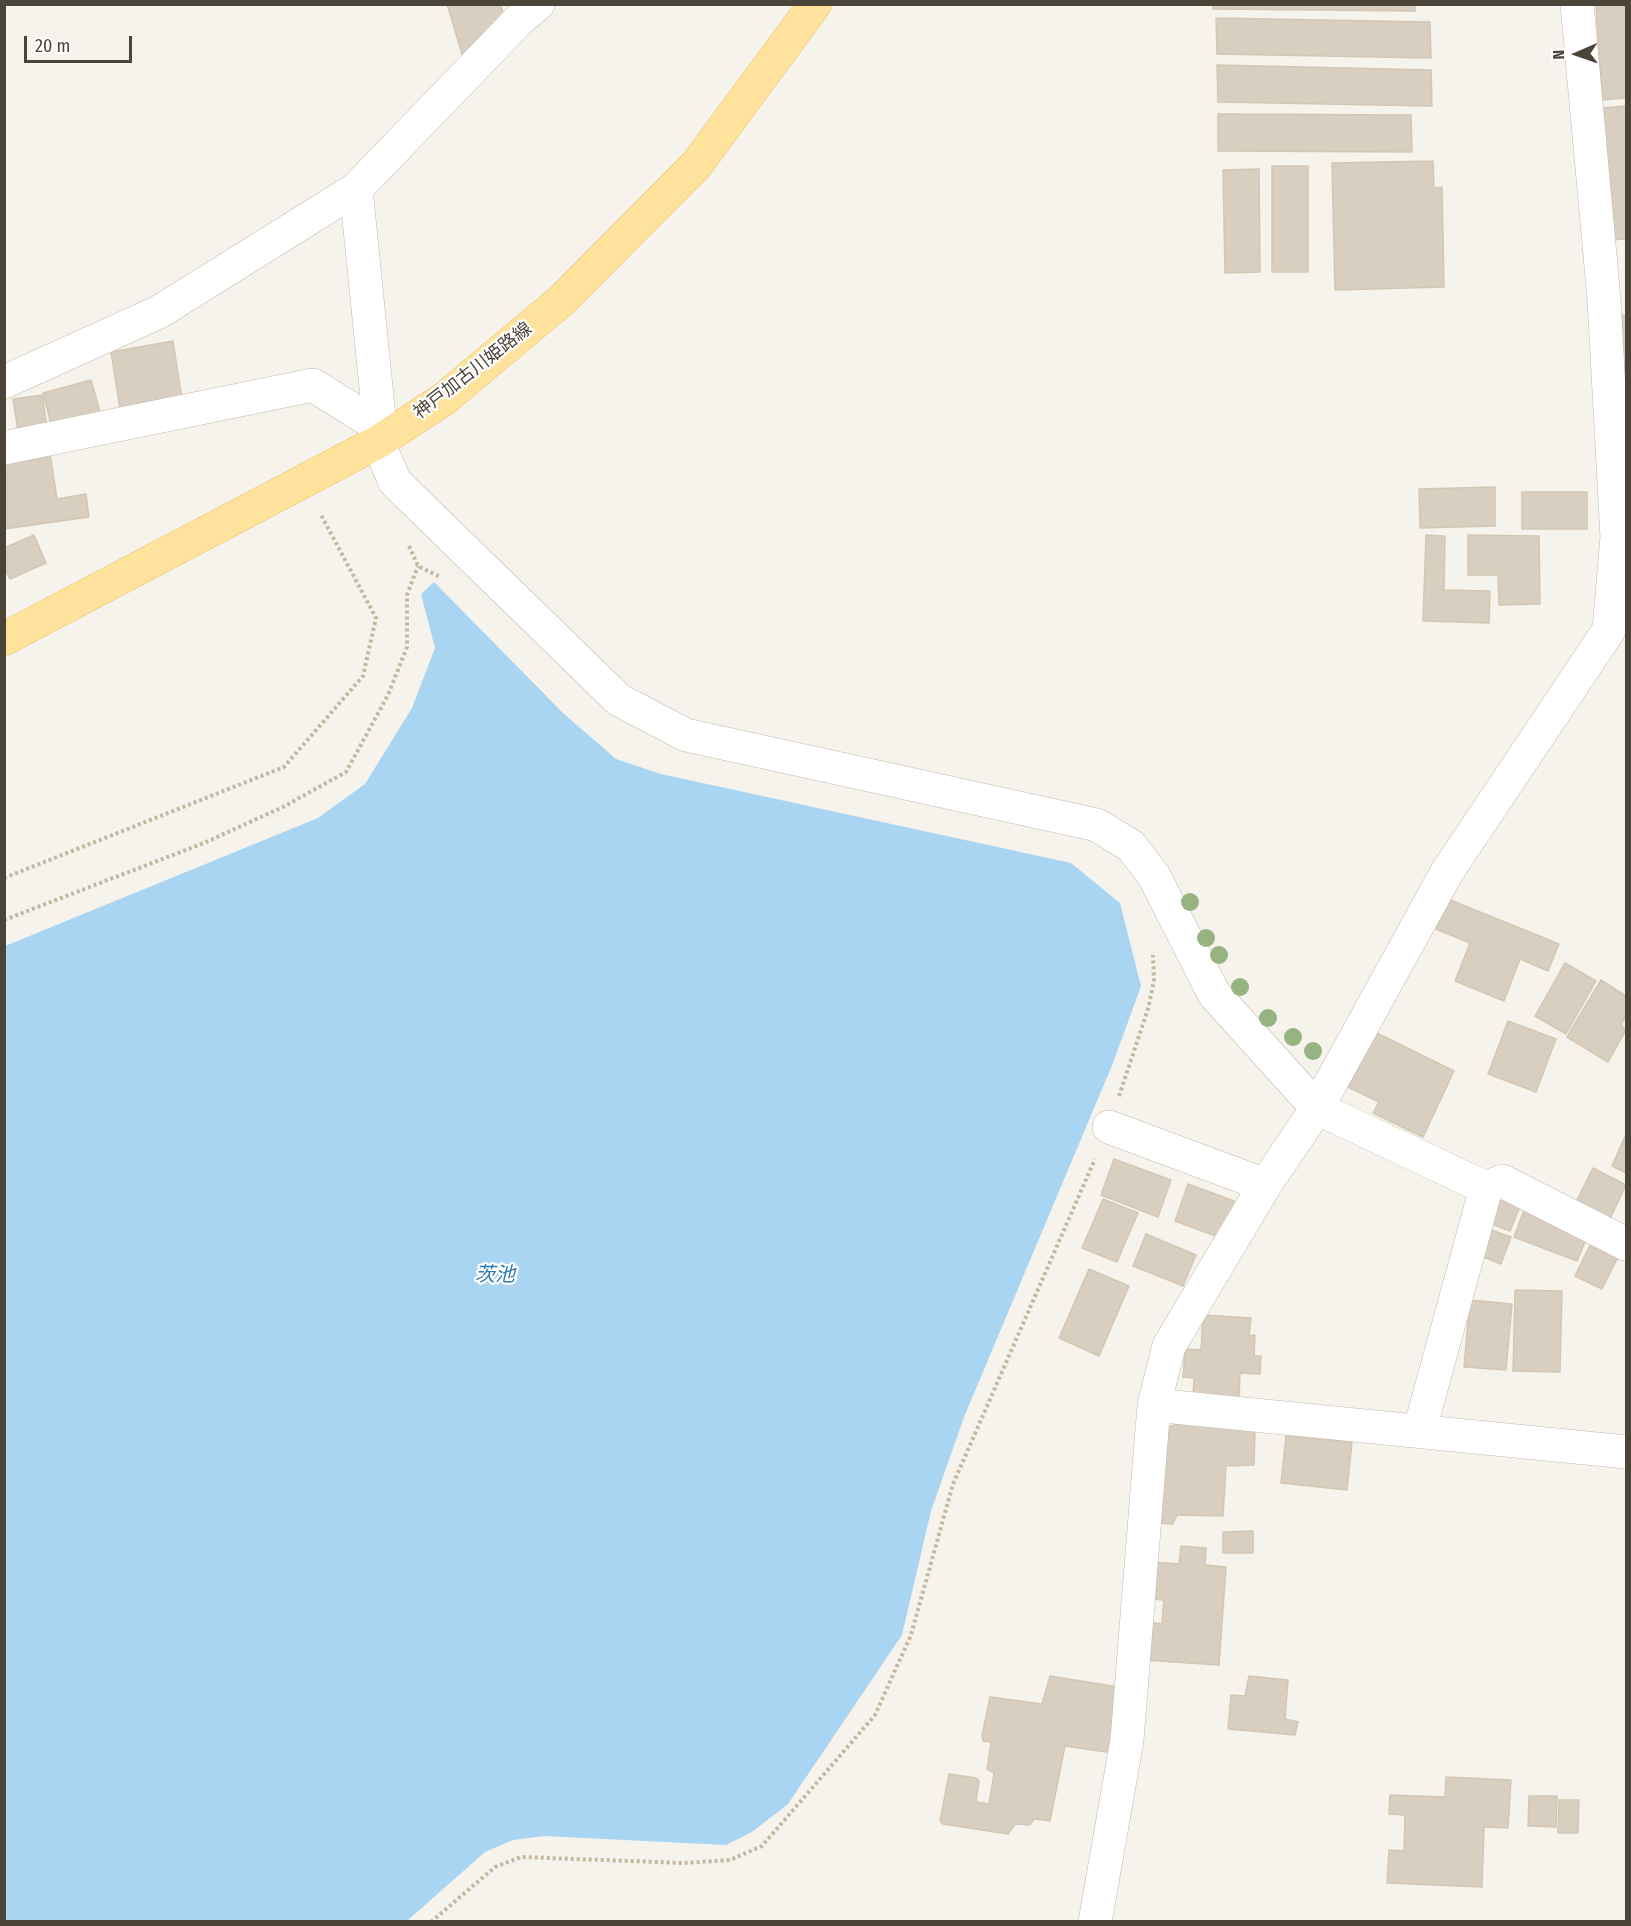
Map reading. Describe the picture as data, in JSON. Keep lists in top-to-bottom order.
{
  "streets": {
    "main road": ["神戸加古川姫路線"]
  },
  "water": ["茨池"],
  "scale_bar": "20 m",
  "north": "left"
}
